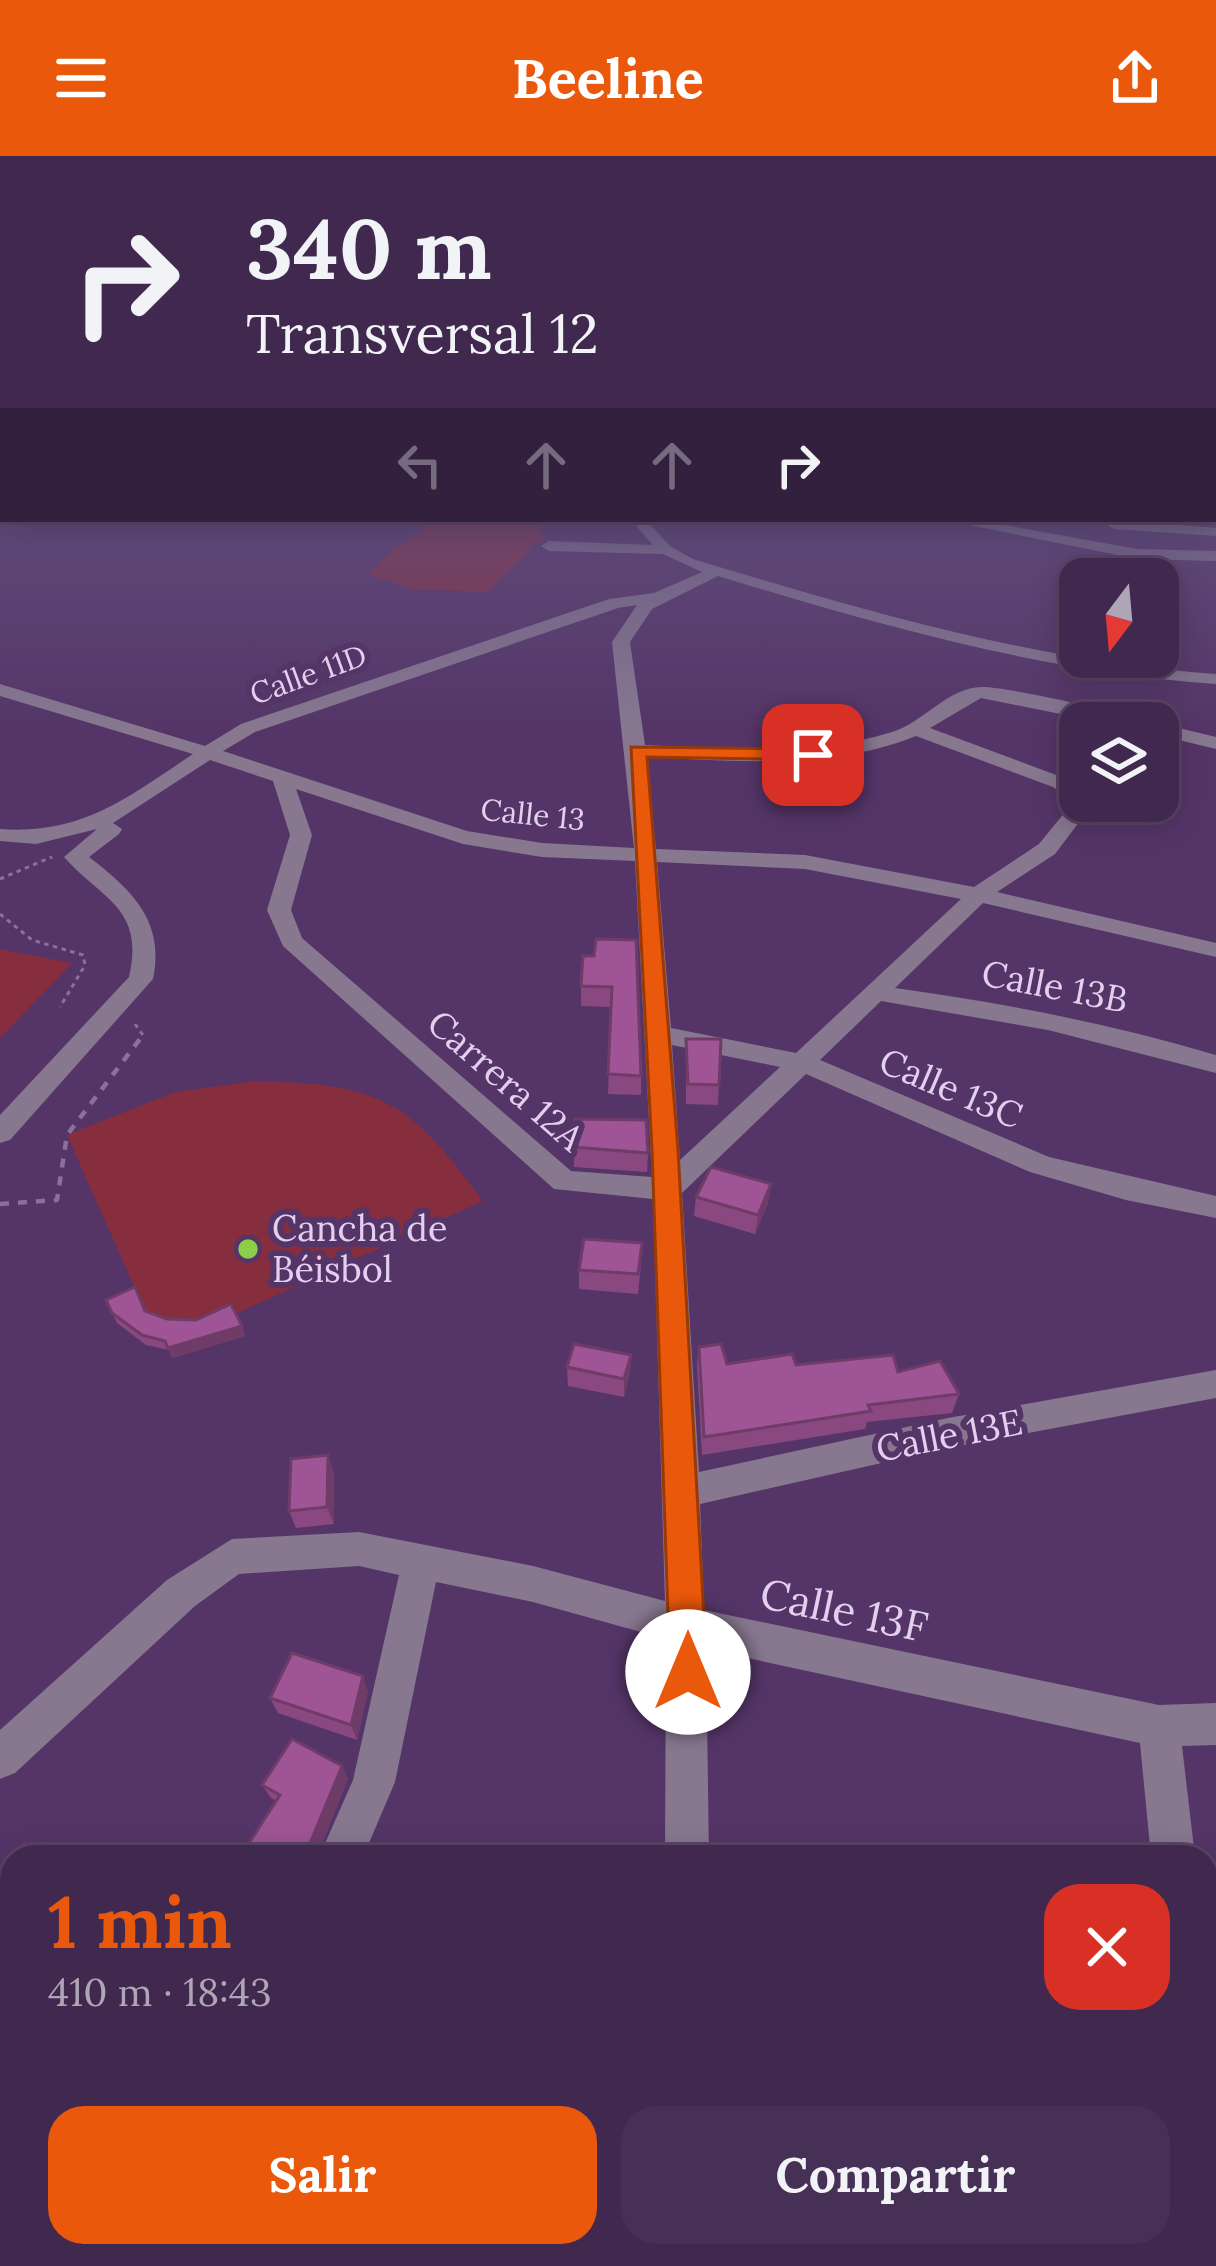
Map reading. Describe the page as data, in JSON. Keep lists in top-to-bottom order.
{
  "streets": {
    "street": [
      "Calle 11D",
      "Calle 13",
      "Calle 13B",
      "Carrera 12A",
      "Calle 13C",
      "Calle 13E",
      "Calle 13F"
    ]
  },
  "crossings": [
    ["Calle 11D", "Calle 13"],
    ["Calle 13", "Carrera 12A"]
  ],
  "places": ["Cancha de Béisbol"],
  "north": "bottom",
  "page": {
    "header": "Beeline",
    "turn": ["340 m", "Transversal 12"],
    "heading": ["1 min", "410 m · 18:43"],
    "buttons": ["Salir", "Compartir"]
  }
}
